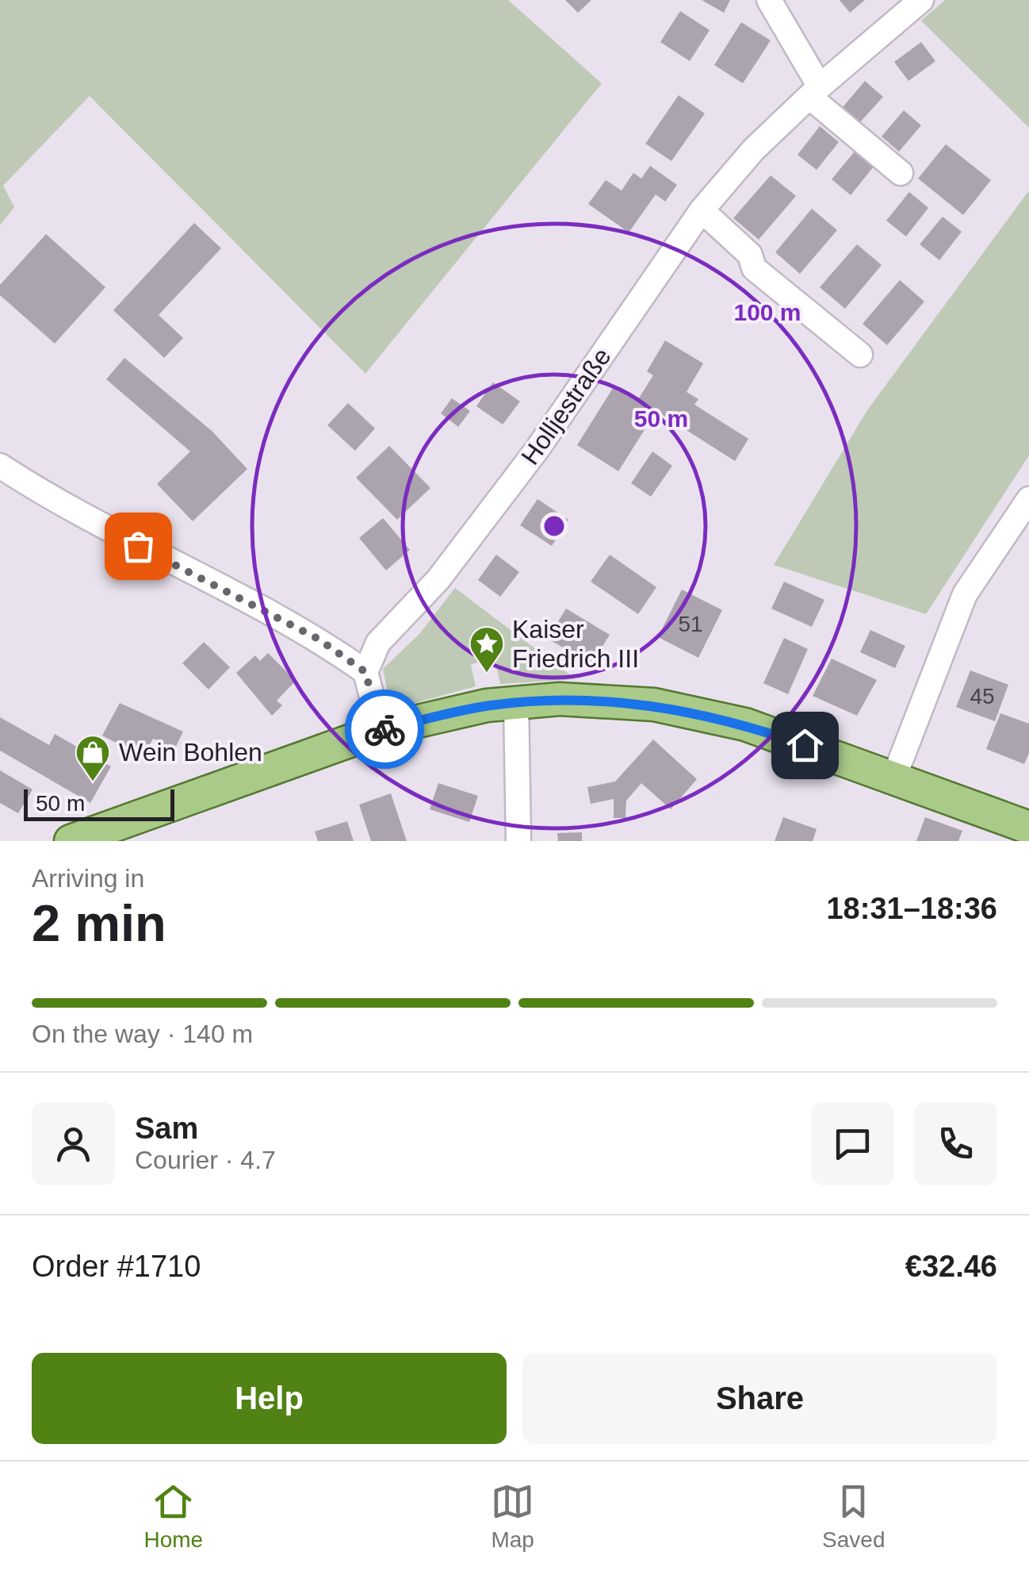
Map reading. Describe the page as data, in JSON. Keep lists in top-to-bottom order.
{
  "streets": {
    "street": ["Holljestraße"]
  },
  "places": {
    "place": ["Kaiser Friedrich III"],
    "shop": ["Wein Bohlen"]
  },
  "house_numbers": ["51", "45"],
  "scale_bar": "50 m",
  "page": {
    "scale": "50 m",
    "heading": ["2 min", "Arriving in", "18:31–18:36"],
    "panel": [
      "Sam",
      "Courier · 4.7",
      "Order #1710",
      "€32.46"
    ],
    "bar": "On the way · 140 m",
    "buttons": ["Help", "Share"],
    "tabs": ["Home", "Map", "Saved"]
  },
  "rings": ["100 m", "50 m"]
}
